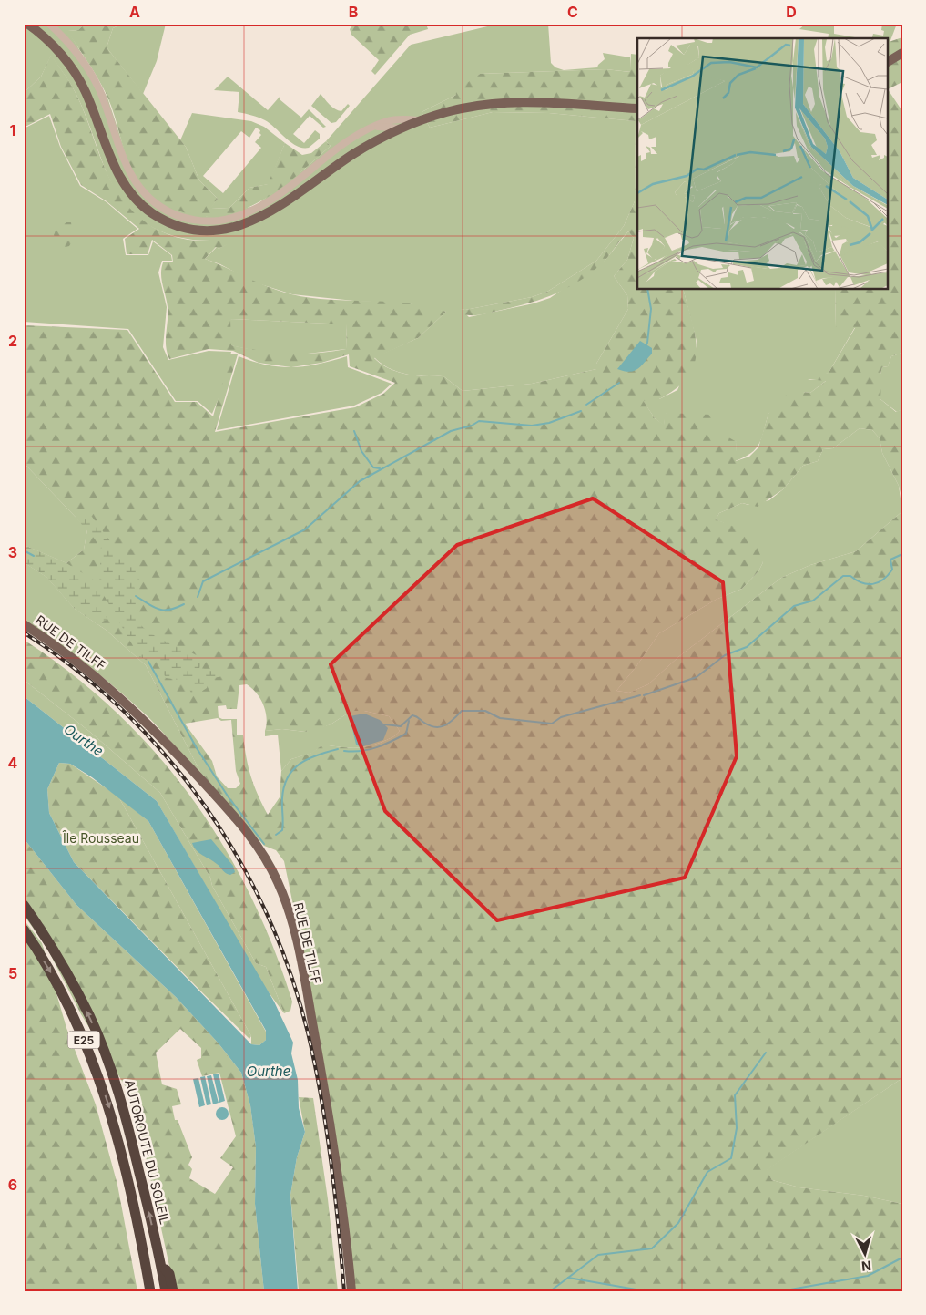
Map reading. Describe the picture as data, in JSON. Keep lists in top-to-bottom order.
{
  "streets": {
    "highway": ["E25", "AUTOROUTE DU SOLEIL"],
    "main road": ["RUE DE TILFF"]
  },
  "water": ["Ourthe"],
  "parks": ["Île Rousseau"],
  "north": "bottom",
  "grid": {
    "columns": [
      "A",
      "B",
      "C",
      "D"
    ],
    "rows": [
      "1",
      "2",
      "3",
      "4",
      "5",
      "6"
    ]
  }
}
